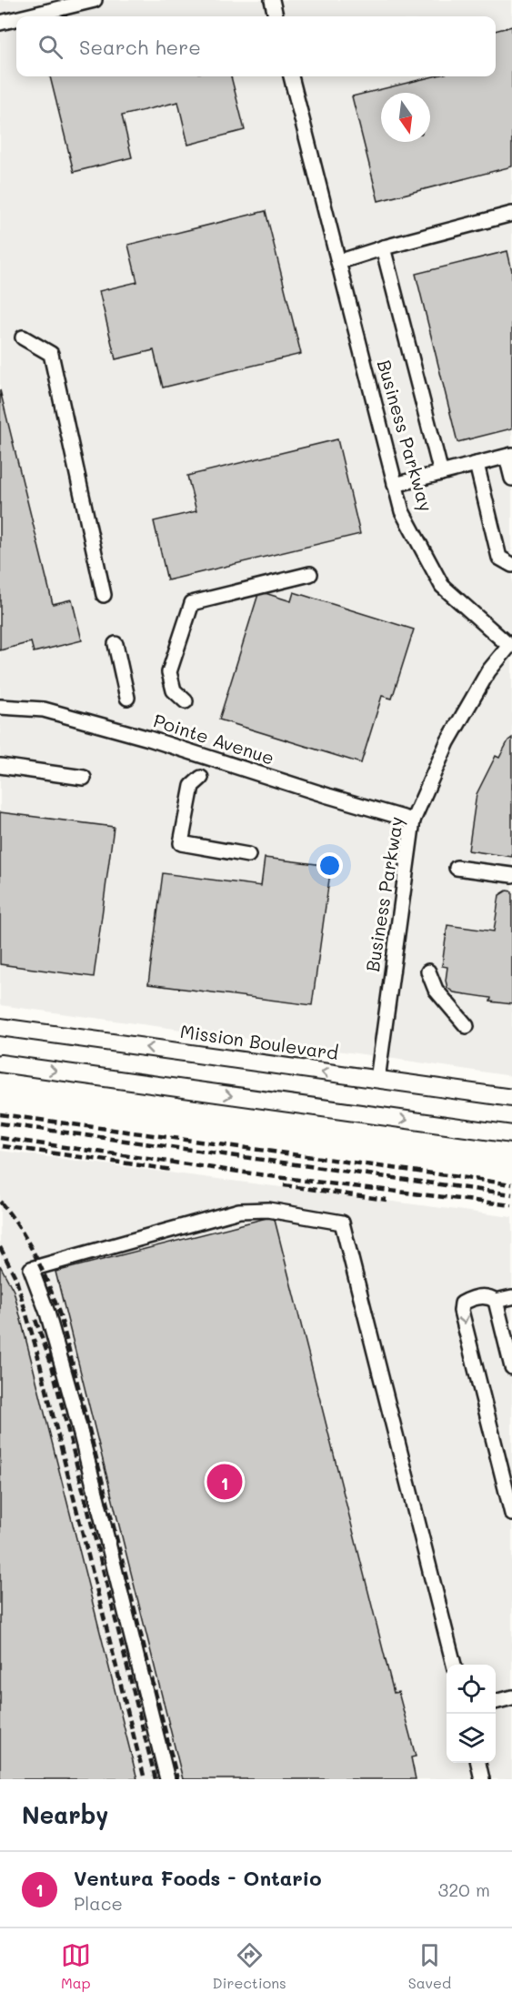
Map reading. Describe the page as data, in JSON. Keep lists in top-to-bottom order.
{
  "streets": {
    "main road": ["Mission Boulevard"],
    "street": ["Business Parkway", "Pointe Avenue"]
  },
  "crossings": [
    ["Business Parkway", "Pointe Avenue"],
    ["Business Parkway", "Mission Boulevard"]
  ],
  "north": "bottom",
  "page": {
    "search": "Search here",
    "pins": "1",
    "heading": "Nearby",
    "list": [
      {
        "mark": "1",
        "name": "Ventura Foods - Ontario",
        "note": "Place",
        "value": "320 m"
      }
    ],
    "nav": ["Map", "Directions", "Saved"]
  }
}
